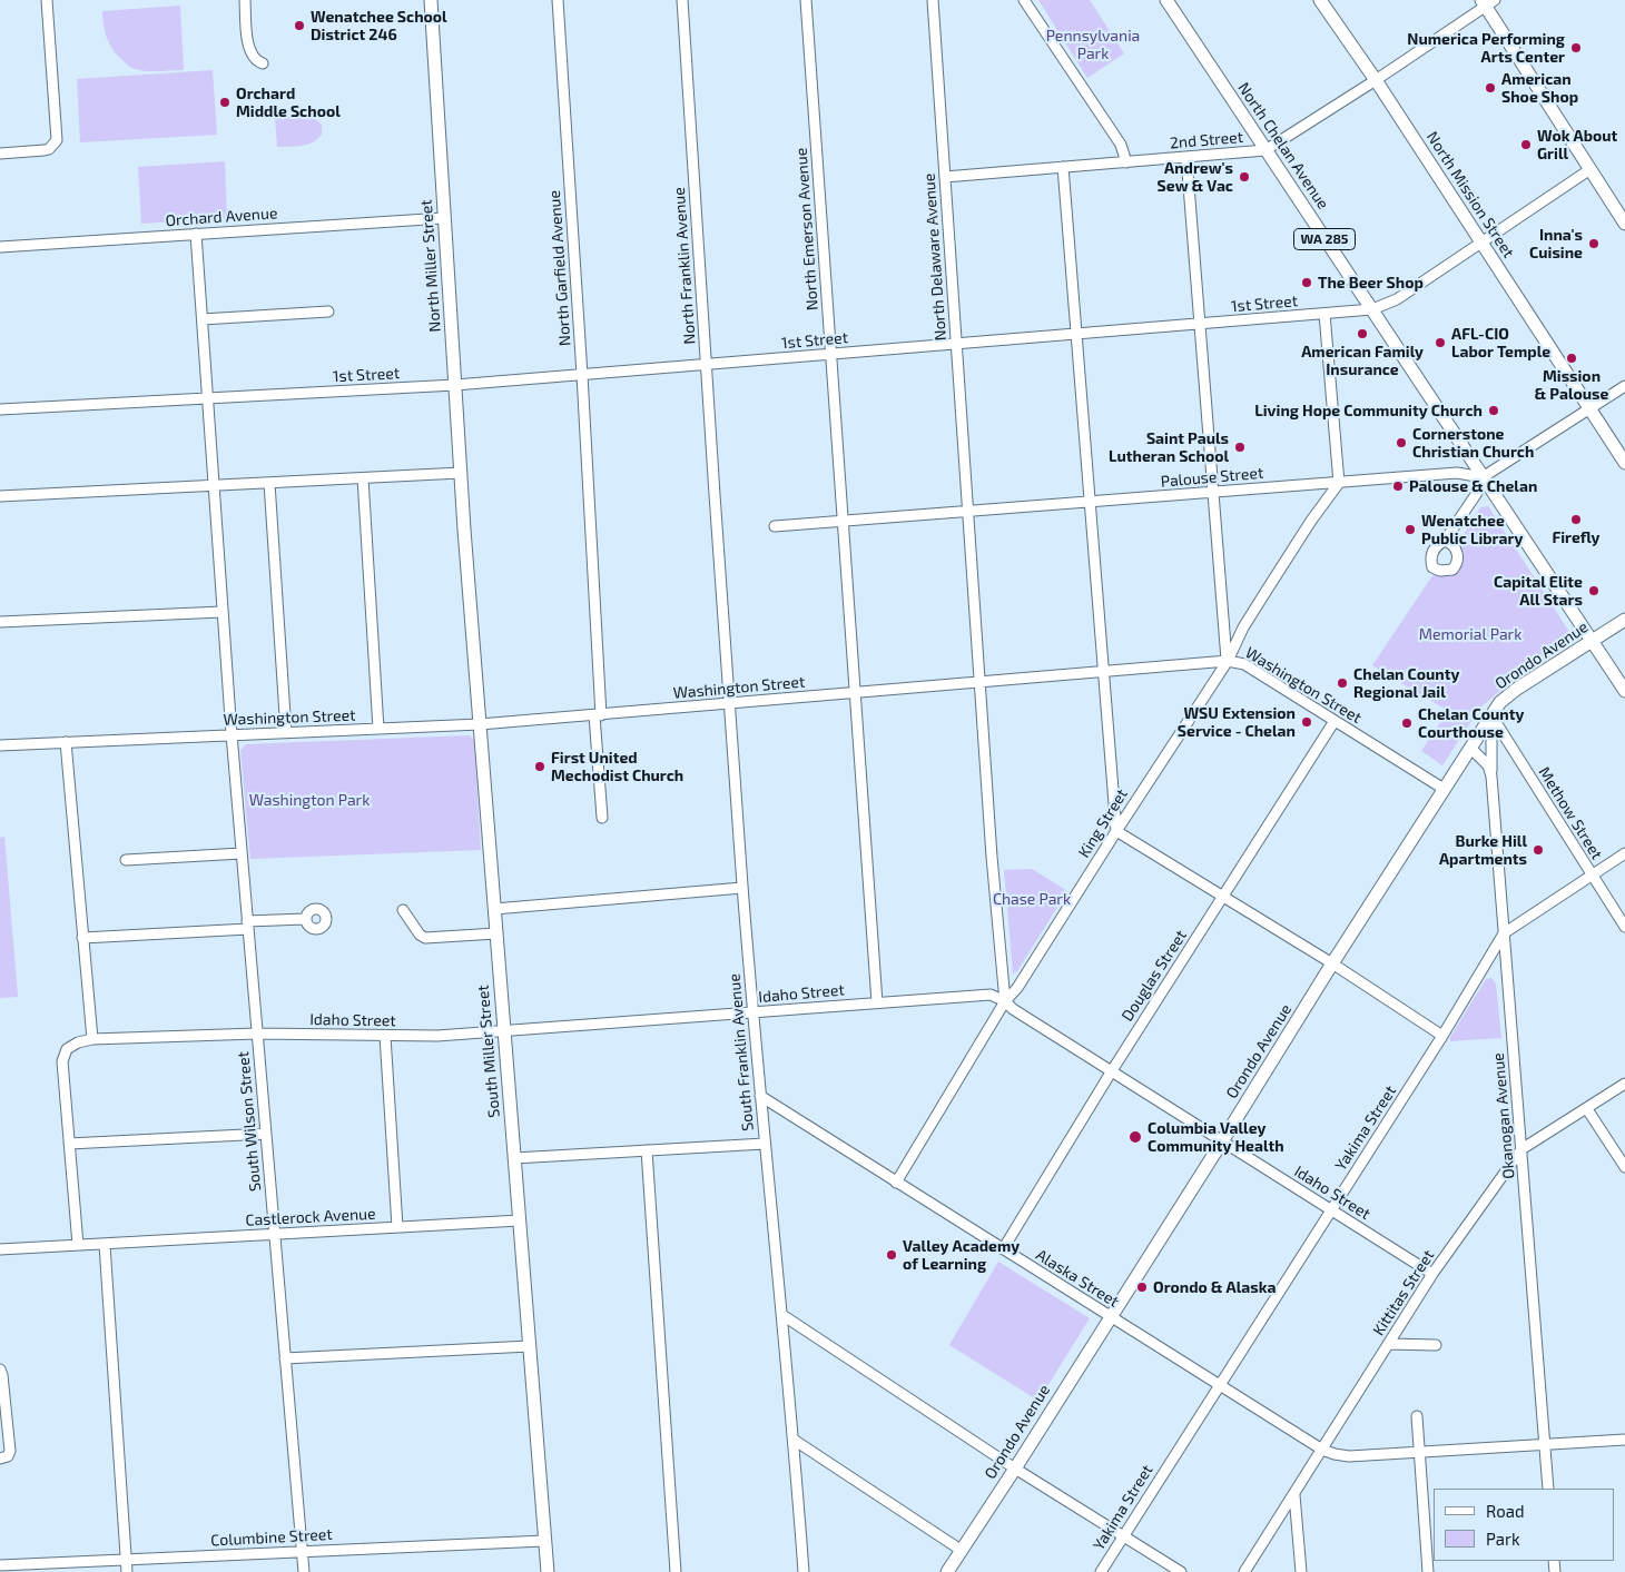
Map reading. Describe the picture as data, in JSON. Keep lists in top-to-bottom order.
{
  "streets": {
    "main road": [
      "North Chelan Avenue",
      "North Mission Street",
      "WA 285",
      "North Miller Street",
      "Orondo Avenue",
      "South Miller Street"
    ],
    "street": [
      "2nd Street",
      "Orchard Avenue",
      "North Emerson Avenue",
      "North Delaware Avenue",
      "North Franklin Avenue",
      "North Garfield Avenue",
      "1st Street",
      "Palouse Street",
      "Washington Street",
      "Methow Street",
      "King Street",
      "Douglas Street",
      "Idaho Street",
      "South Franklin Avenue",
      "Okanogan Avenue",
      "South Wilson Street",
      "Yakima Street",
      "Castlerock Avenue",
      "Alaska Street",
      "Kittitas Street",
      "Columbine Street"
    ]
  },
  "crossings": [
    ["2nd Street", "North Chelan Avenue"],
    ["2nd Street", "North Mission Street"],
    ["2nd Street", "North Delaware Avenue"],
    ["North Chelan Avenue", "WA 285"],
    ["North Chelan Avenue", "1st Street"],
    ["North Chelan Avenue", "Palouse Street"],
    ["North Mission Street", "1st Street"],
    ["Orchard Avenue", "North Miller Street"],
    ["Orchard Avenue", "South Wilson Street"],
    ["North Emerson Avenue", "1st Street"],
    ["North Emerson Avenue", "Palouse Street"],
    ["North Emerson Avenue", "Washington Street"],
    ["North Emerson Avenue", "Idaho Street"],
    ["WA 285", "Palouse Street"],
    ["WA 285", "Orondo Avenue"],
    ["North Delaware Avenue", "1st Street"],
    ["North Delaware Avenue", "Palouse Street"],
    ["North Delaware Avenue", "Washington Street"],
    ["North Delaware Avenue", "King Street"],
    ["North Delaware Avenue", "Idaho Street"],
    ["North Miller Street", "1st Street"],
    ["North Miller Street", "South Miller Street"],
    ["North Franklin Avenue", "1st Street"],
    ["North Franklin Avenue", "South Franklin Avenue"],
    ["North Garfield Avenue", "1st Street"],
    ["North Garfield Avenue", "Washington Street"],
    ["1st Street", "South Wilson Street"],
    ["Palouse Street", "King Street"],
    ["Orondo Avenue", "Washington Street"],
    ["Orondo Avenue", "Methow Street"],
    ["Orondo Avenue", "Idaho Street"],
    ["Orondo Avenue", "Okanogan Avenue"],
    ["Orondo Avenue", "Alaska Street"],
    ["Washington Street", "King Street"],
    ["Washington Street", "Douglas Street"],
    ["Washington Street", "South Miller Street"],
    ["Washington Street", "South Franklin Avenue"],
    ["Washington Street", "South Wilson Street"],
    ["Methow Street", "Yakima Street"],
    ["King Street", "Idaho Street"],
    ["King Street", "Alaska Street"],
    ["Douglas Street", "Idaho Street"],
    ["Douglas Street", "Alaska Street"],
    ["Idaho Street", "South Miller Street"],
    ["Idaho Street", "South Franklin Avenue"],
    ["Idaho Street", "South Wilson Street"],
    ["Idaho Street", "Yakima Street"],
    ["Idaho Street", "Kittitas Street"],
    ["South Miller Street", "Castlerock Avenue"],
    ["South Miller Street", "Columbine Street"],
    ["South Franklin Avenue", "Alaska Street"],
    ["Okanogan Avenue", "Yakima Street"],
    ["Okanogan Avenue", "Alaska Street"],
    ["Okanogan Avenue", "Kittitas Street"],
    ["South Wilson Street", "Castlerock Avenue"],
    ["South Wilson Street", "Columbine Street"],
    ["Yakima Street", "Alaska Street"],
    ["Alaska Street", "Kittitas Street"]
  ],
  "parks": [
    "Pennsylvania Park",
    "Memorial Park",
    "Washington Park",
    "Chase Park"
  ],
  "places": [
    "Wenatchee School District 246",
    "Numerica Performing Arts Center",
    "American Shoe Shop",
    "Orchard Middle School",
    "Wok About Grill",
    "Andrew's Sew & Vac",
    "Inna's Cuisine",
    "The Beer Shop",
    "American Family Insurance",
    "AFL-CIO Labor Temple",
    "Mission & Palouse",
    "Living Hope Community Church",
    "Cornerstone Christian Church",
    "Saint Pauls Lutheran School",
    "Palouse & Chelan",
    "Firefly",
    "Wenatchee Public Library",
    "Capital Elite All Stars",
    "Chelan County Regional Jail",
    "WSU Extension Service - Chelan",
    "Chelan County Courthouse",
    "First United Mechodist Church",
    "Burke Hill Apartments",
    "Columbia Valley Community Health",
    "Valley Academy of Learning",
    "Orondo & Alaska"
  ],
  "legend": ["Road", "Park"]
}
